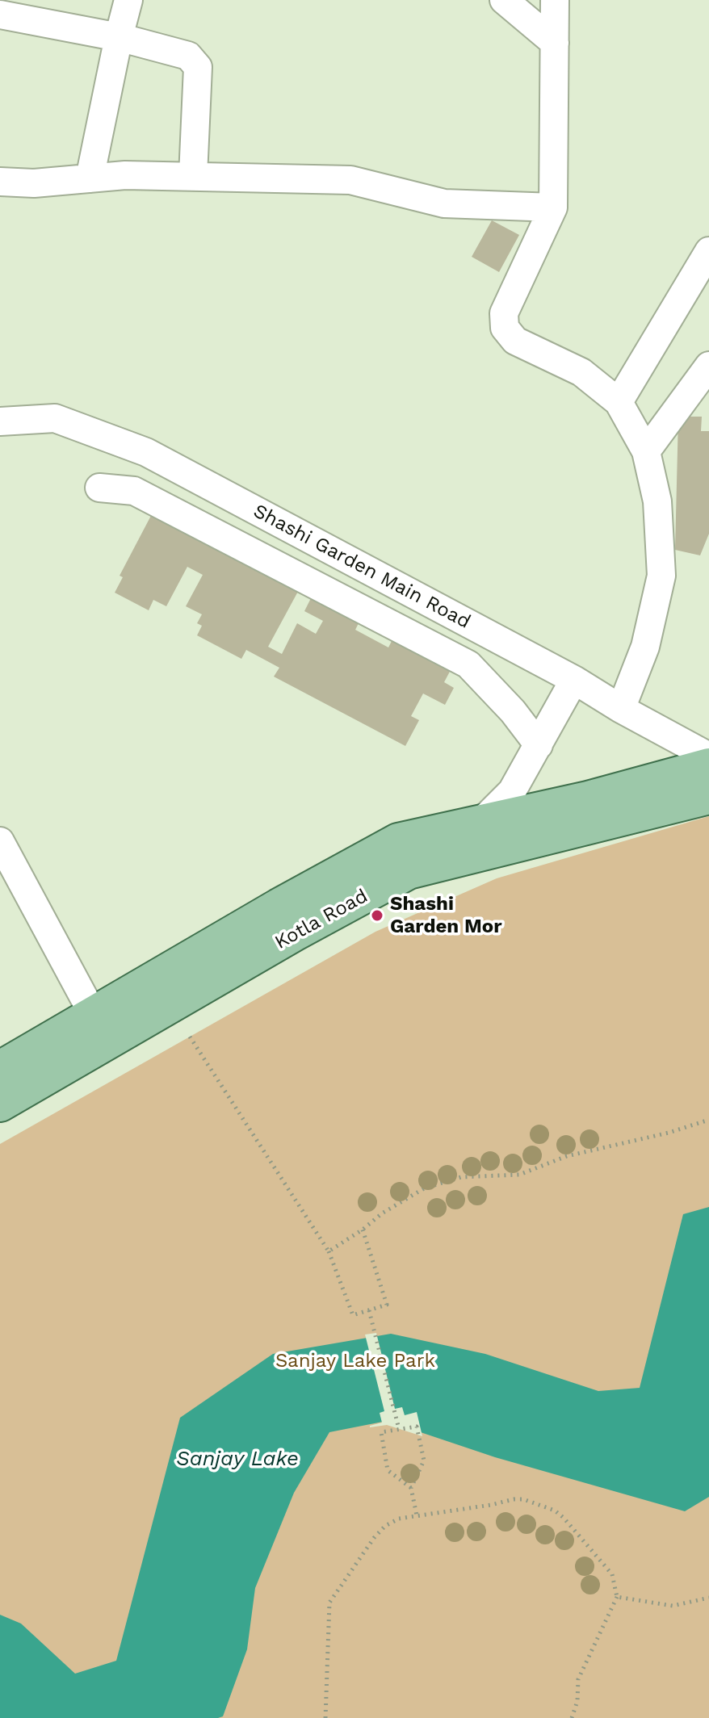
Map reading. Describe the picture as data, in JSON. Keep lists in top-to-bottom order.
{
  "streets": {
    "main road": ["Kotla Road"],
    "street": ["Shashi Garden Main Road"]
  },
  "water": ["Sanjay Lake"],
  "parks": ["Sanjay Lake Park"],
  "places": ["Shashi Garden Mor"]
}
